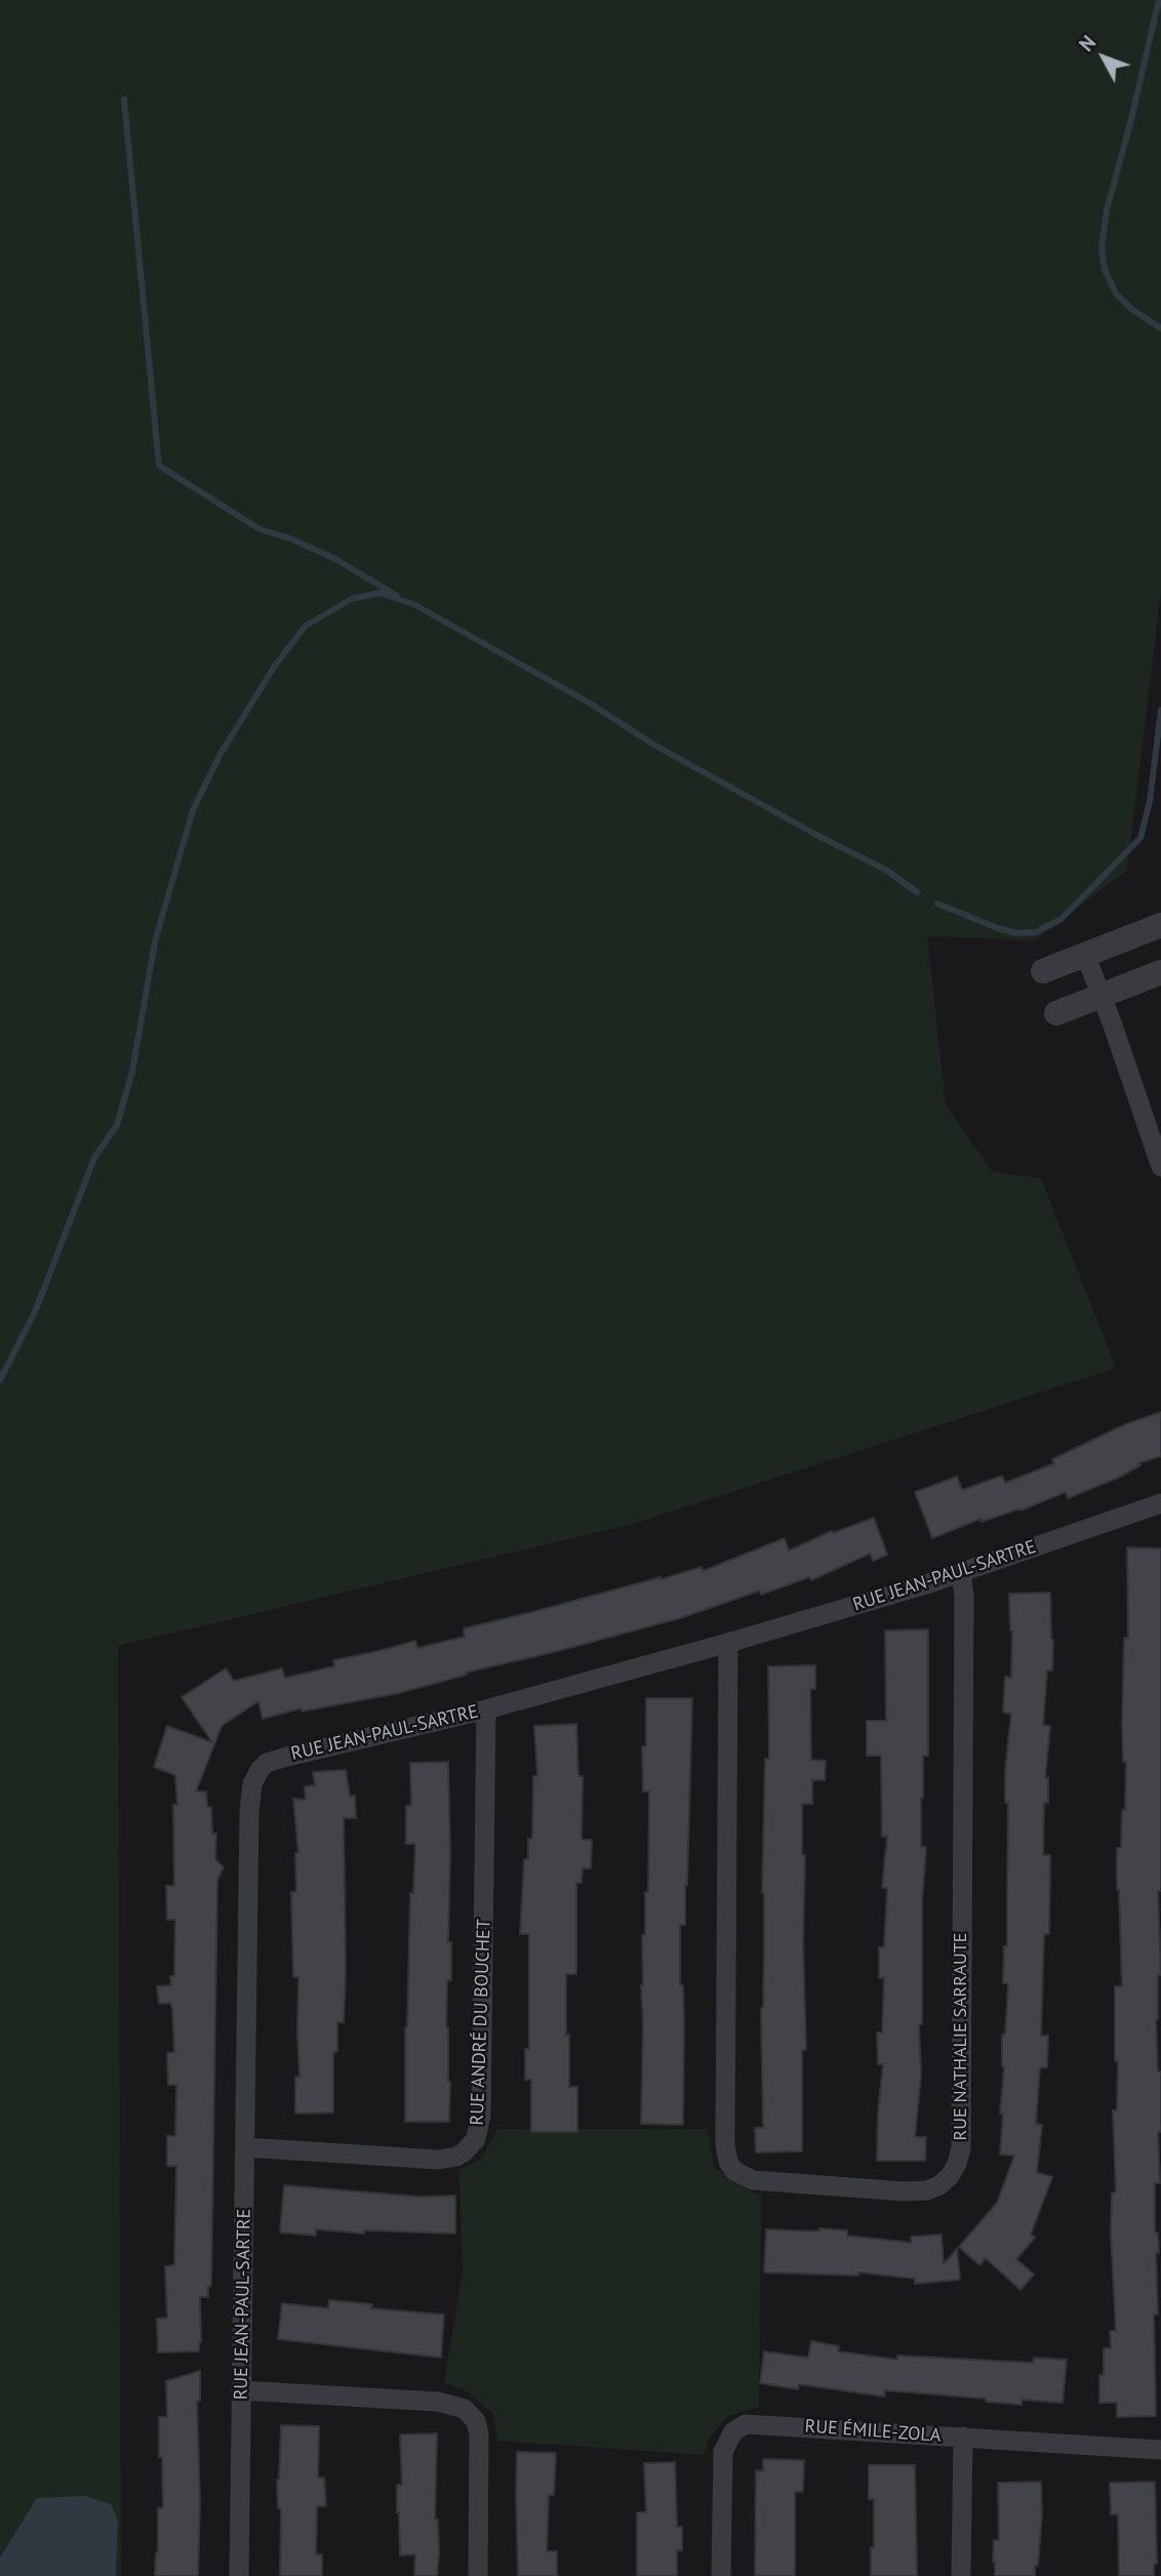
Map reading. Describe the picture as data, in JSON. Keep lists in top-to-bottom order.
{
  "streets": {
    "street": [
      "RUE JEAN-PAUL-SARTRE",
      "RUE ANDRÉ DU BOUCHET",
      "RUE NATHALIE SARRAUTE",
      "RUE ÉMILE-ZOLA"
    ]
  },
  "crossings": [
    ["RUE JEAN-PAUL-SARTRE", "RUE ANDRÉ DU BOUCHET"],
    ["RUE JEAN-PAUL-SARTRE", "RUE NATHALIE SARRAUTE"]
  ],
  "north": "top left"
}
